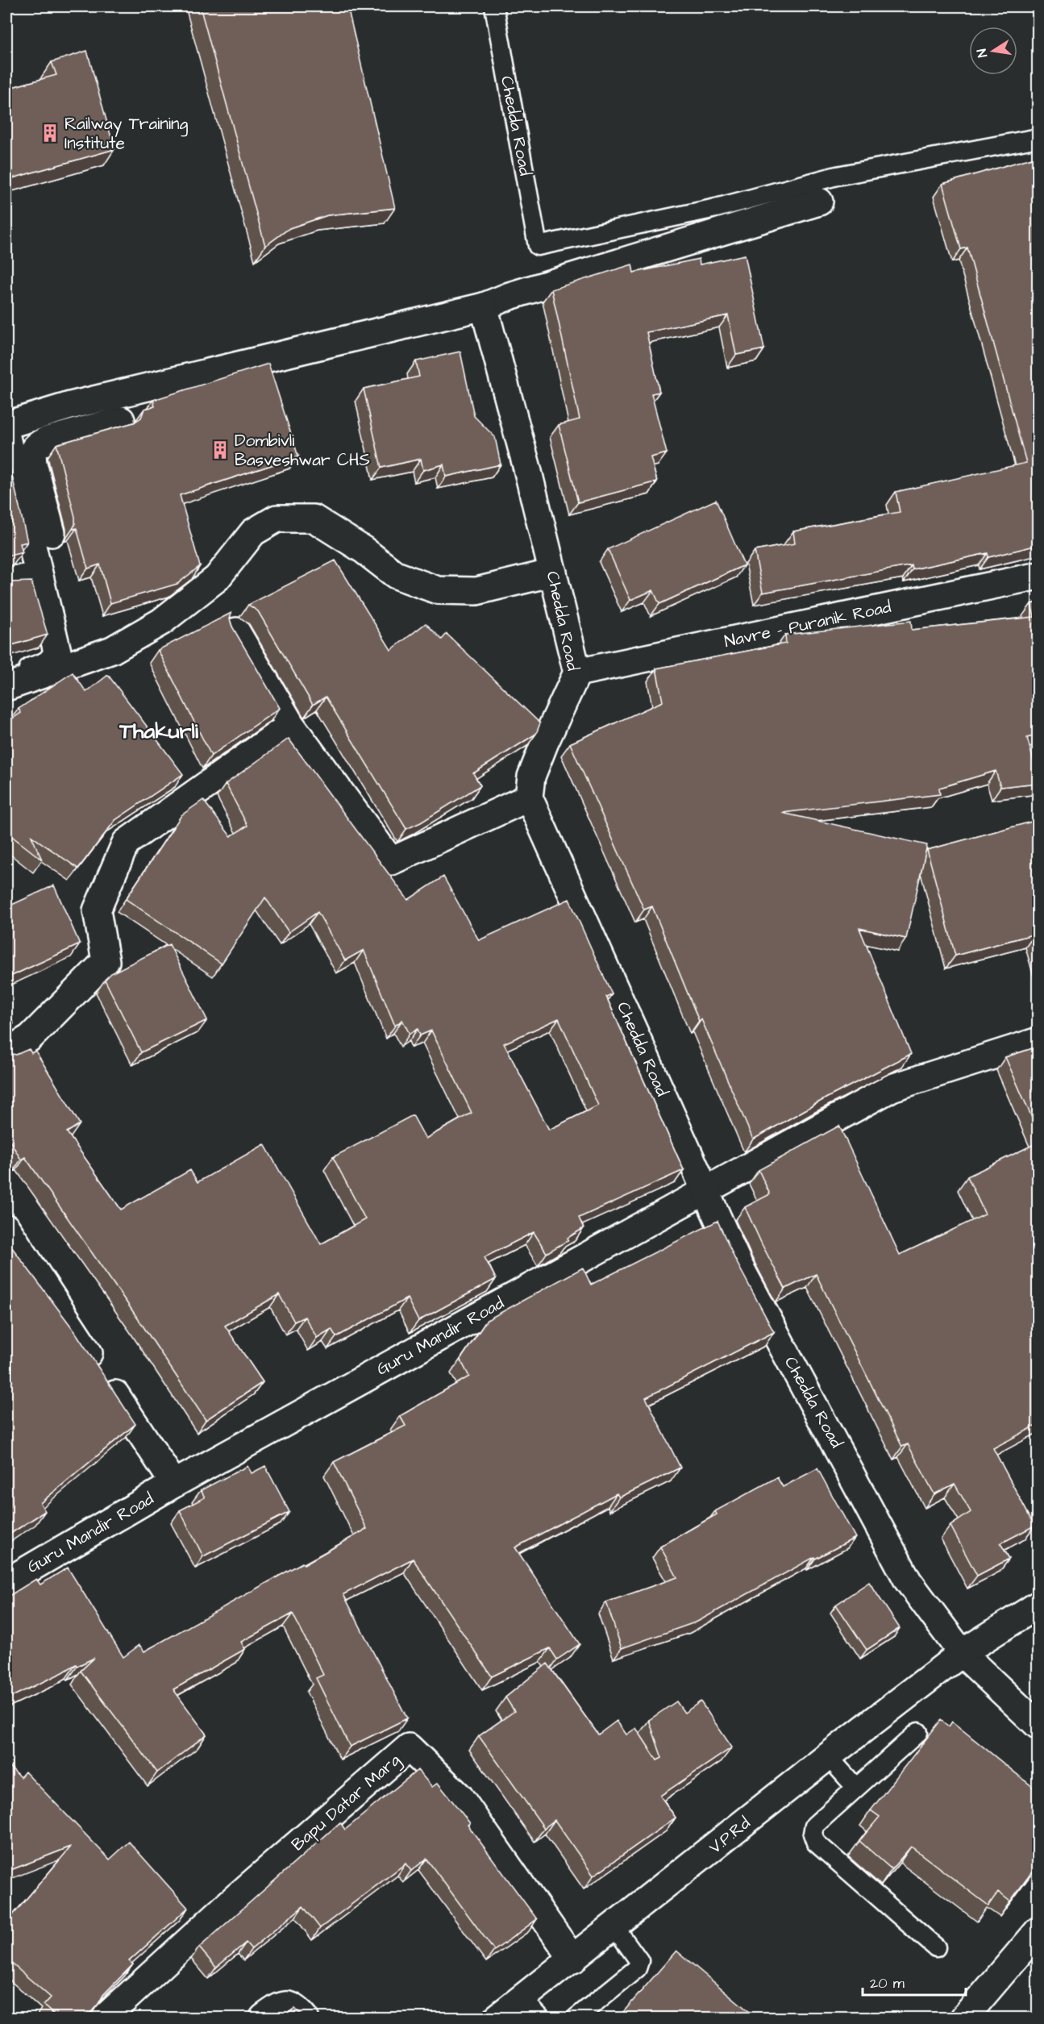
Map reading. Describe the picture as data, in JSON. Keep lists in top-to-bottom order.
{
  "streets": {
    "street": [
      "Chedda Road",
      "Navre - Puranik Road",
      "Guru Mandir Road",
      "Bapu Datar Marg",
      "V.P.Rd"
    ]
  },
  "crossings": [
    ["Chedda Road", "Navre - Puranik Road"],
    ["Chedda Road", "Guru Mandir Road"],
    ["Chedda Road", "V.P.Rd"],
    ["Bapu Datar Marg", "V.P.Rd"]
  ],
  "districts": ["Thakurli"],
  "places": {
    "building": ["Railway Training Institute", "Dombivli Basveshwar CHS"]
  },
  "scale_bar": "20 m",
  "north": "left"
}
